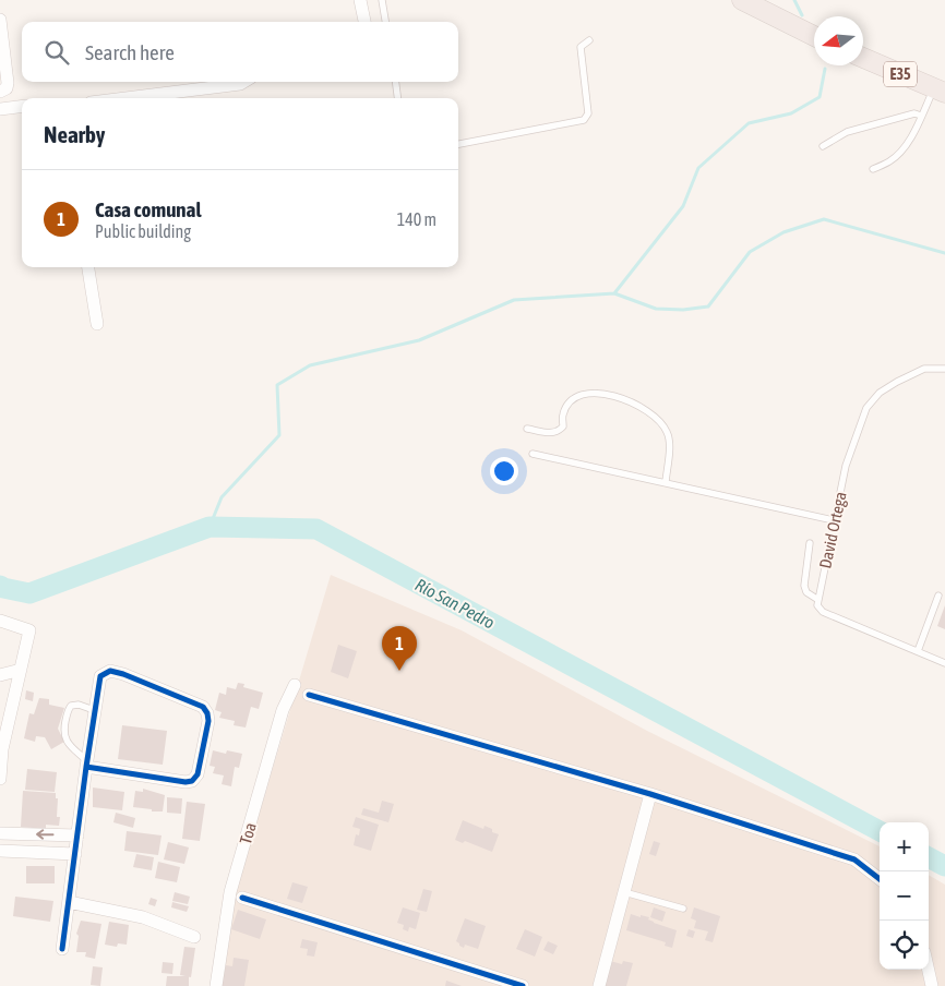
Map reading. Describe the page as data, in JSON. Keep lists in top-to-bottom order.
{
  "streets": {
    "highway": ["E35"],
    "street": ["Toa"],
    "lane": ["David Ortega"]
  },
  "water": ["Río San Pedro"],
  "north": "left",
  "page": {
    "search": "Search here",
    "heading": "Nearby",
    "list": [
      {
        "mark": "1",
        "name": "Casa comunal",
        "note": "Public building",
        "value": "140 m"
      }
    ],
    "pins": "1",
    "map_buttons": ["+", "−"]
  }
}
